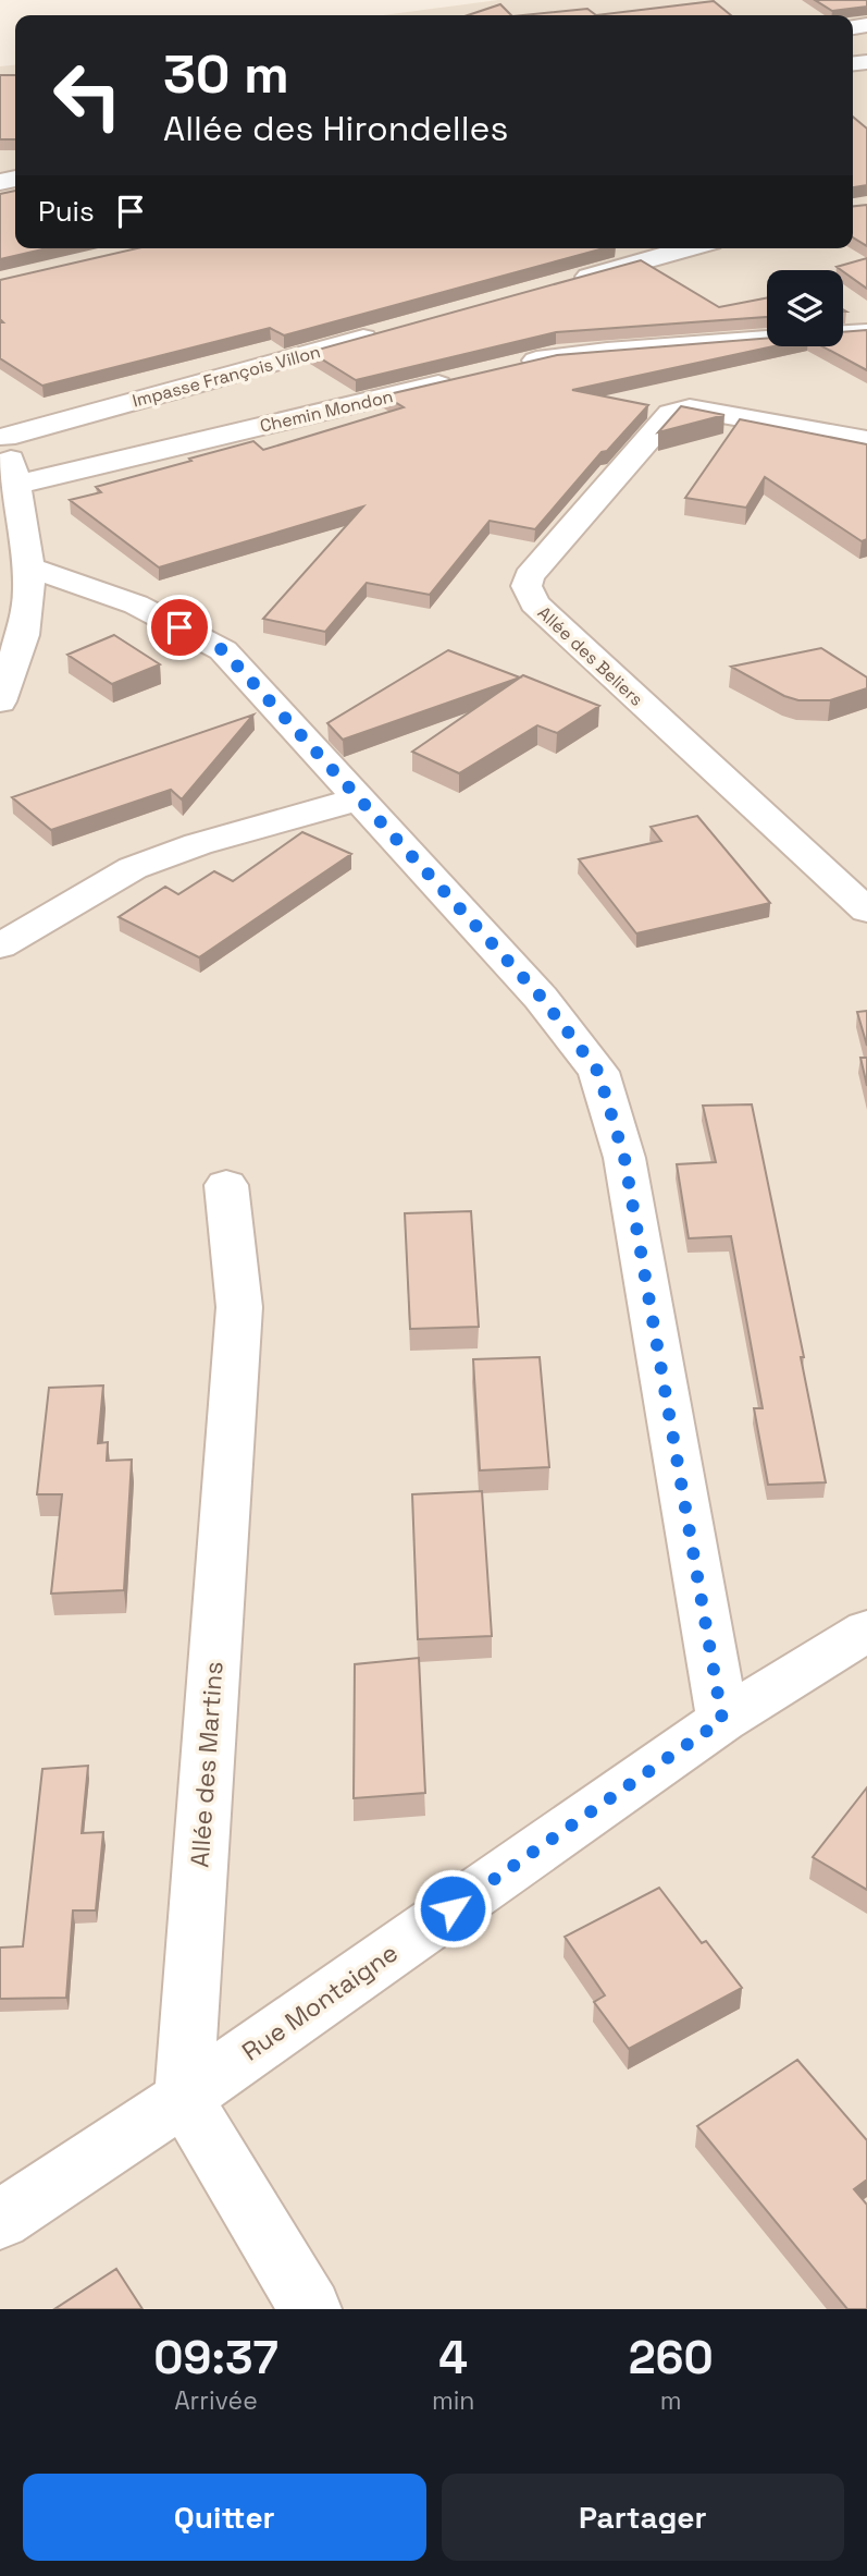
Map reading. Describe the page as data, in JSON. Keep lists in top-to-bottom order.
{
  "streets": {
    "street": [
      "Impasse François Villon",
      "Chemin Mondon",
      "Allée des Beliers",
      "Allée des Martins",
      "Rue Montaigne"
    ]
  },
  "crossings": [
    ["Allée des Martins", "Rue Montaigne"]
  ],
  "page": {
    "turn": ["30 m", "Allée des Hirondelles"],
    "then": "Puis",
    "eta": [
      "09:37",
      "Arrivée",
      "4",
      "min",
      "260",
      "m"
    ],
    "buttons": ["Quitter", "Partager"]
  }
}
